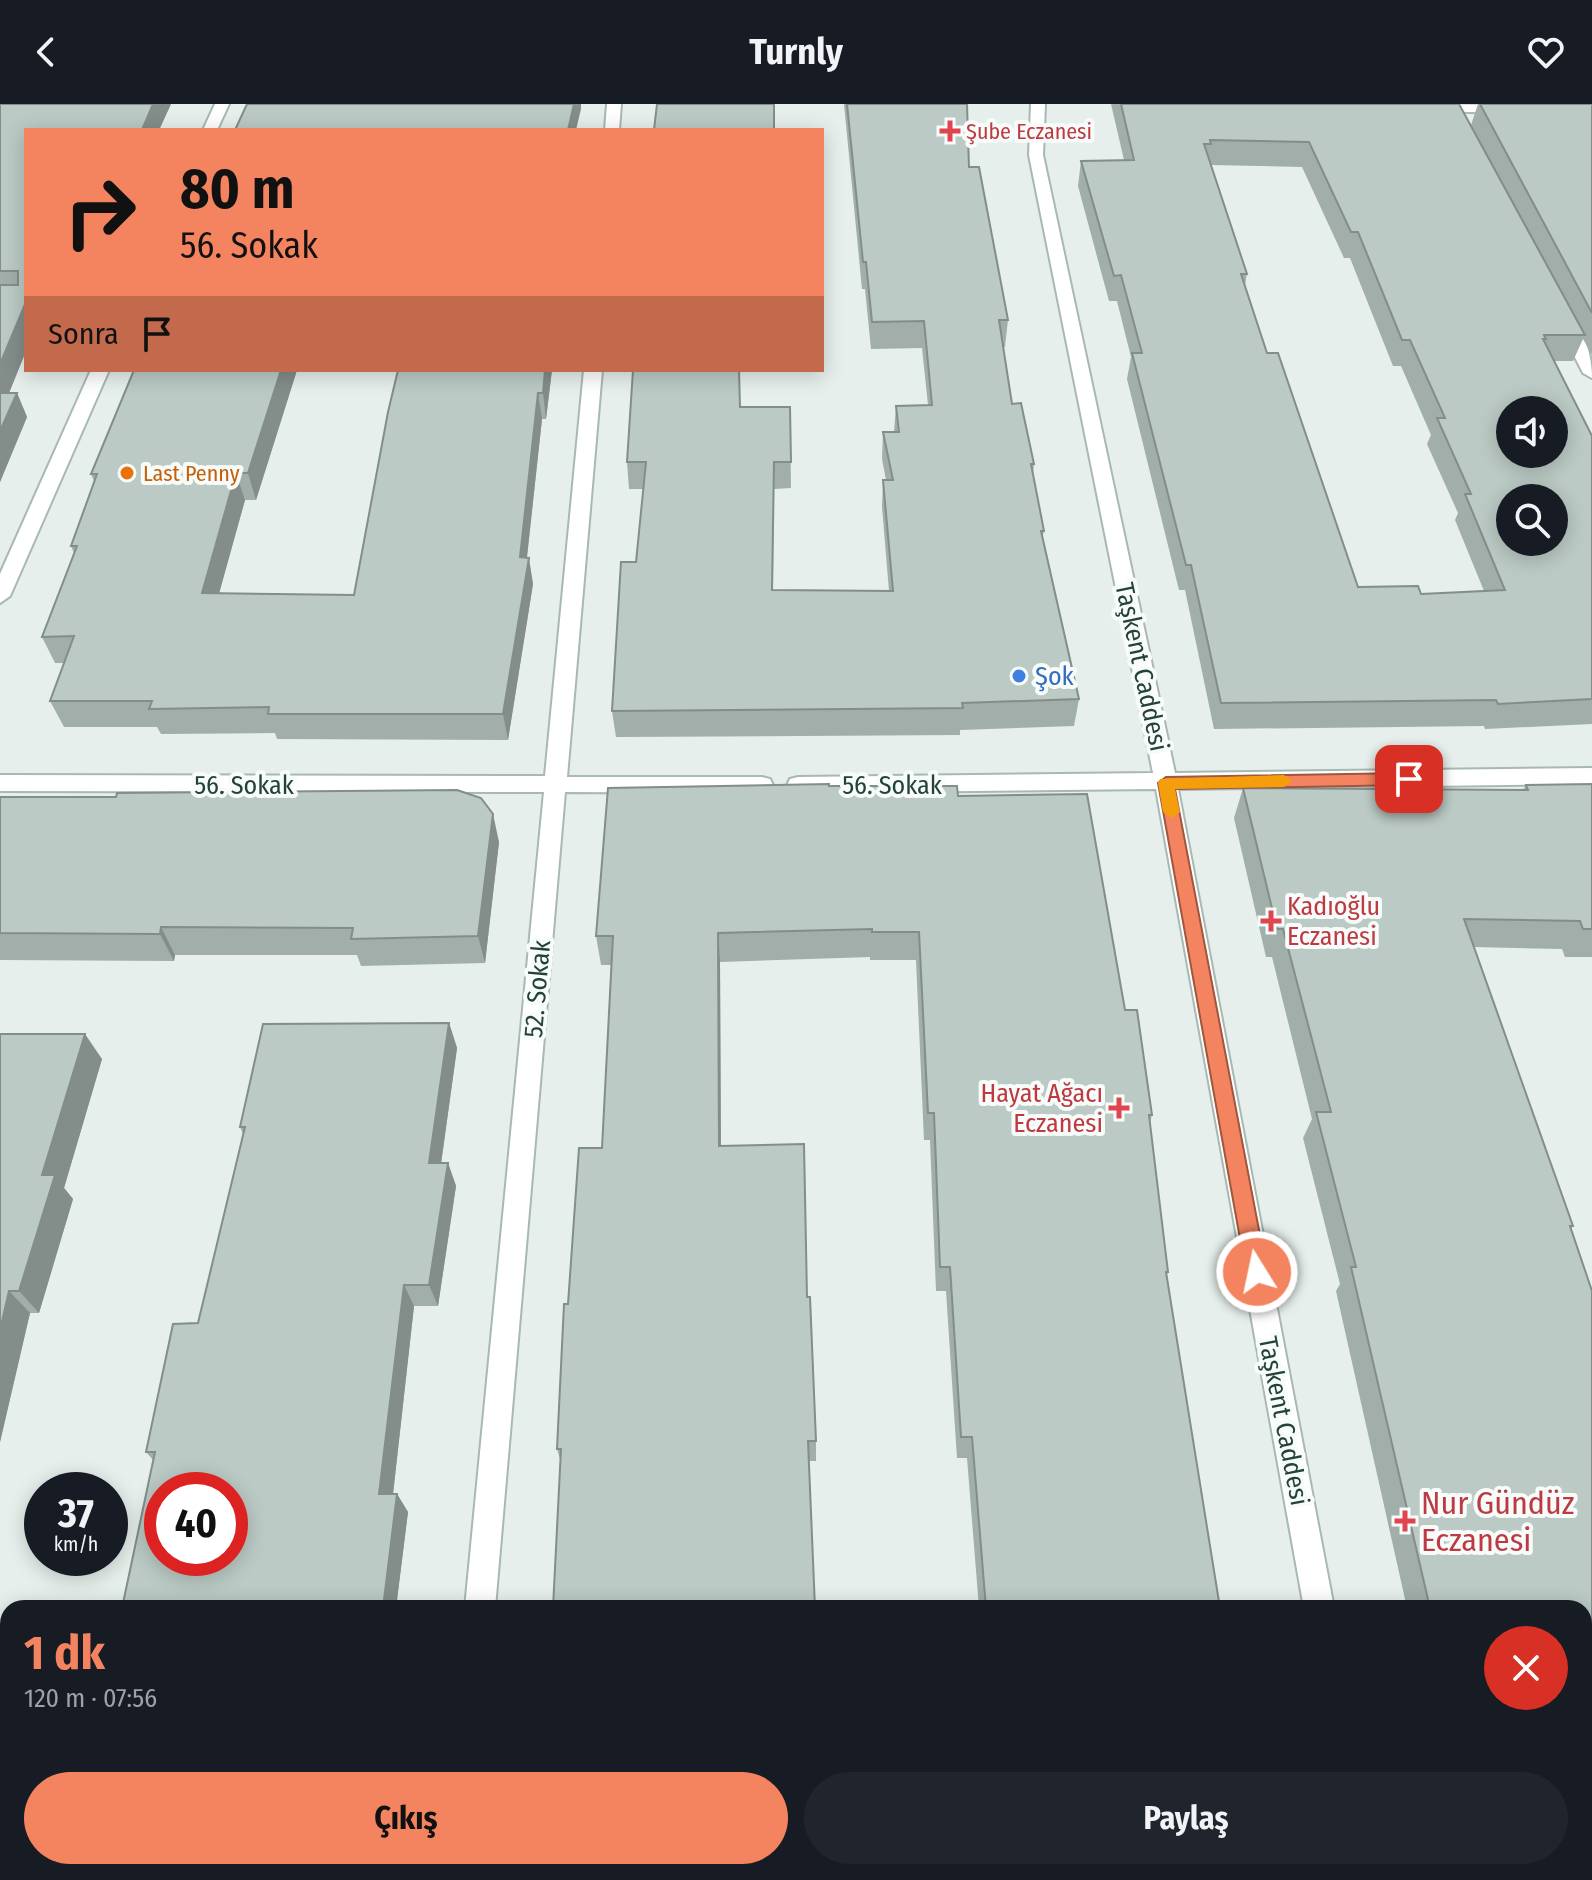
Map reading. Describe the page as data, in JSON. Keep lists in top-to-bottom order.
{
  "streets": {
    "street": ["Taşkent Caddesi", "56. Sokak", "52. Sokak"]
  },
  "crossings": [
    ["Taşkent Caddesi", "56. Sokak"],
    ["56. Sokak", "52. Sokak"]
  ],
  "places": {
    "health": [
      "Şube Eczanesi",
      "Kadıoğlu Eczanesi",
      "Hayat Ağacı Eczanesi",
      "Nur Gündüz Eczanesi"
    ],
    "other": ["Last Penny", "Şok"]
  },
  "page": {
    "header": "Turnly",
    "turn": ["80 m", "56. Sokak"],
    "then": "Sonra",
    "speed": "37 km/h",
    "limit": "40",
    "heading": ["1 dk", "120 m · 07:56"],
    "buttons": ["Çıkış", "Paylaş"]
  }
}
